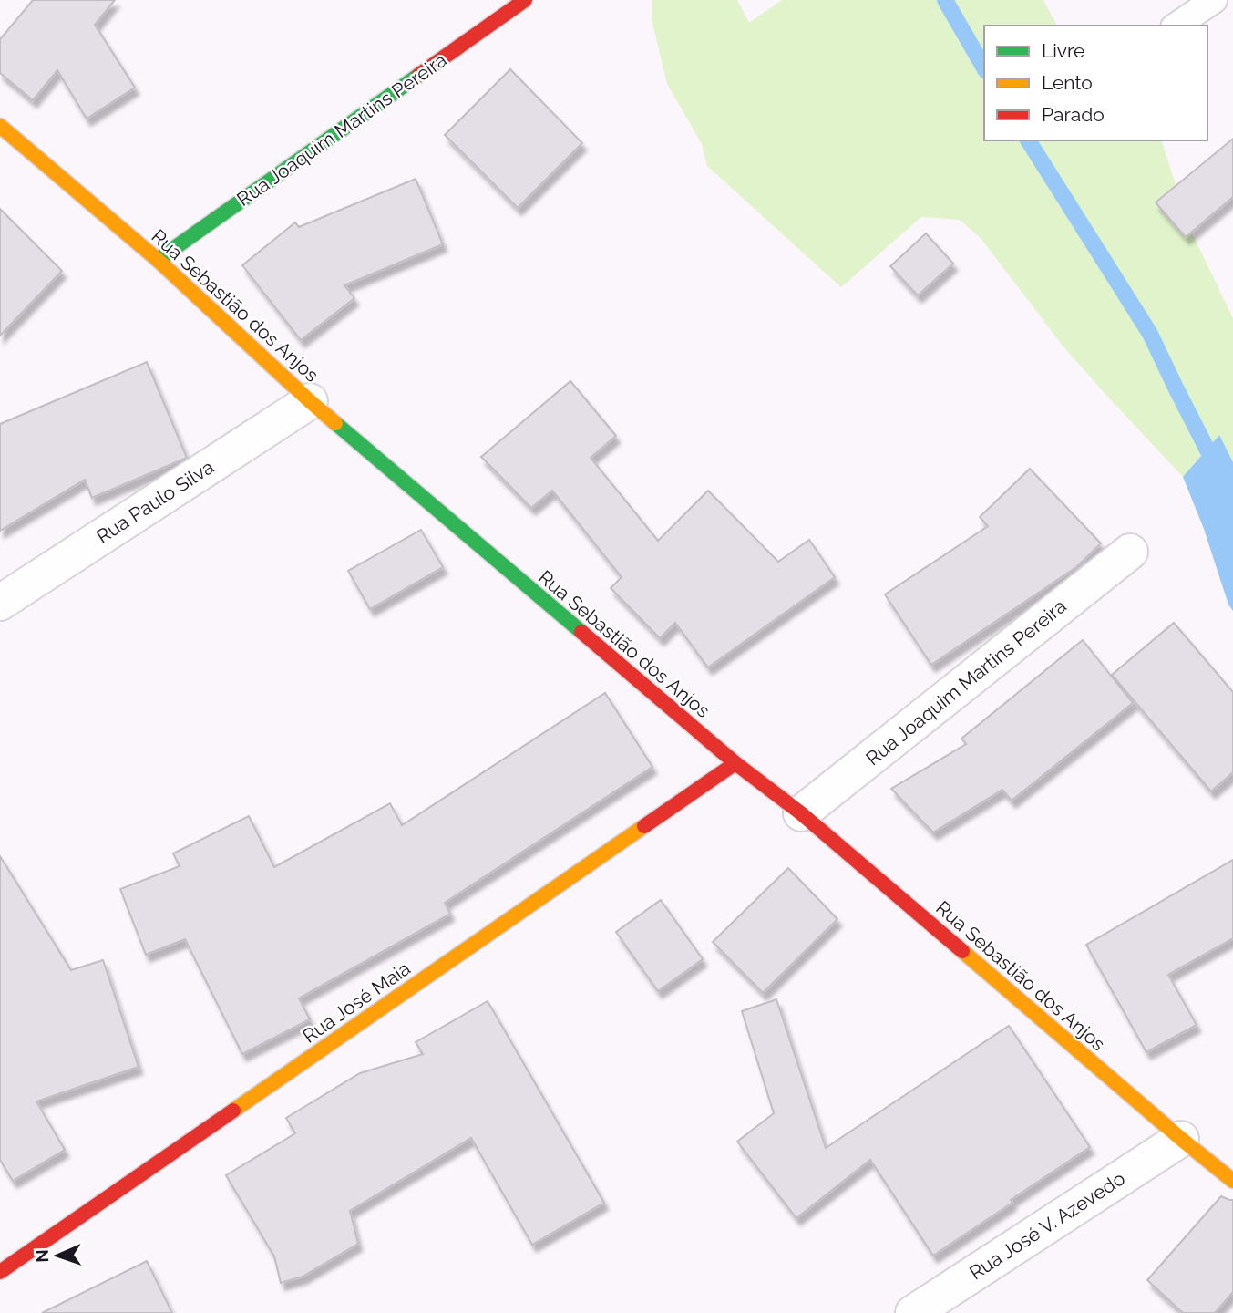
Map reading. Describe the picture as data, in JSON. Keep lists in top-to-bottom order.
{
  "streets": {
    "street": [
      "Rua Joaquim Martins Pereira",
      "Rua Sebastião dos Anjos",
      "Rua Paulo Silva",
      "Rua José Maia",
      "Rua José V. Azevedo"
    ]
  },
  "crossings": [
    ["Rua Joaquim Martins Pereira", "Rua Sebastião dos Anjos"],
    ["Rua Sebastião dos Anjos", "Rua Paulo Silva"],
    ["Rua Sebastião dos Anjos", "Rua José Maia"],
    ["Rua Sebastião dos Anjos", "Rua José V. Azevedo"]
  ],
  "legend": ["Livre", "Lento", "Parado"],
  "north": "left"
}
